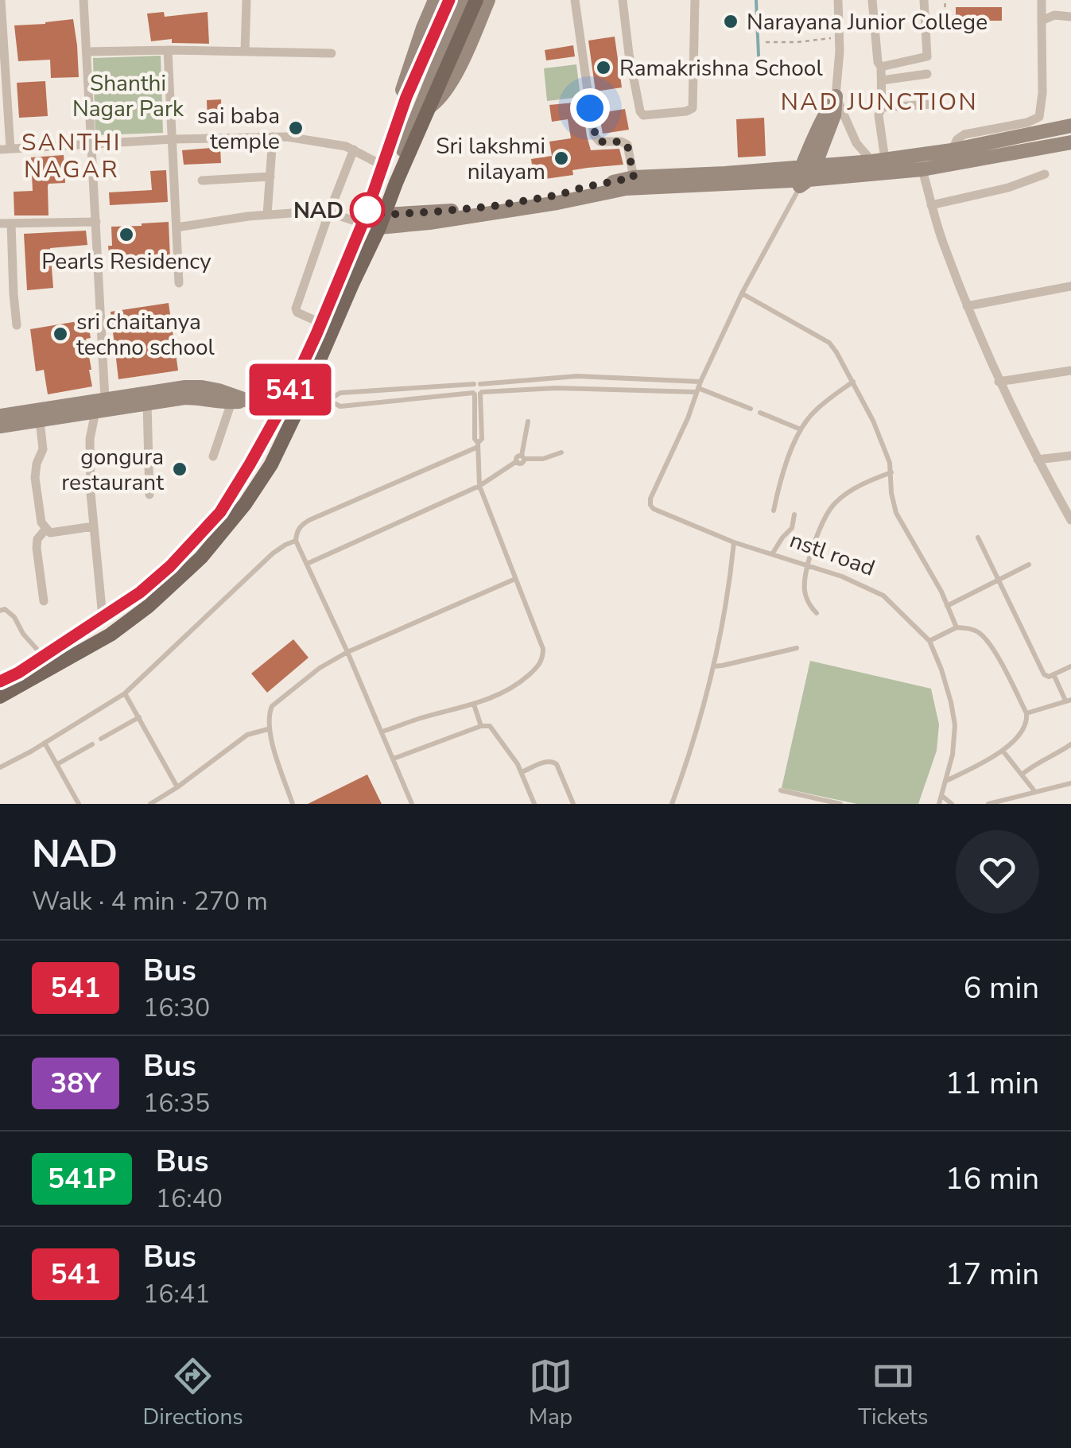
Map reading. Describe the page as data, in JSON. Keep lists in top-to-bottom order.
{
  "streets": {
    "street": ["nstl road"]
  },
  "districts": ["NAD JUNCTION", "SANTHI NAGAR"],
  "parks": ["Shanthi Nagar Park"],
  "places": [
    "Narayana Junior College",
    "Ramakrishna School",
    "sai baba temple",
    "Sri lakshmi nilayam",
    "NAD",
    "Pearls Residency",
    "sri chaitanya techno school",
    "gongura restaurant"
  ],
  "lines": ["bus line 541"],
  "page": {
    "on_map": "541",
    "heading": ["NAD", "Walk · 4 min · 270 m"],
    "list": [
      {
        "mark": "541",
        "name": "Bus",
        "note": "16:30",
        "value": "6 min"
      },
      {
        "mark": "38Y",
        "name": "Bus",
        "note": "16:35",
        "value": "11 min"
      },
      {
        "mark": "541P",
        "name": "Bus",
        "note": "16:40",
        "value": "16 min"
      },
      {
        "mark": "541",
        "name": "Bus",
        "note": "16:41",
        "value": "17 min"
      }
    ],
    "tabs": ["Directions", "Map", "Tickets"]
  }
}
